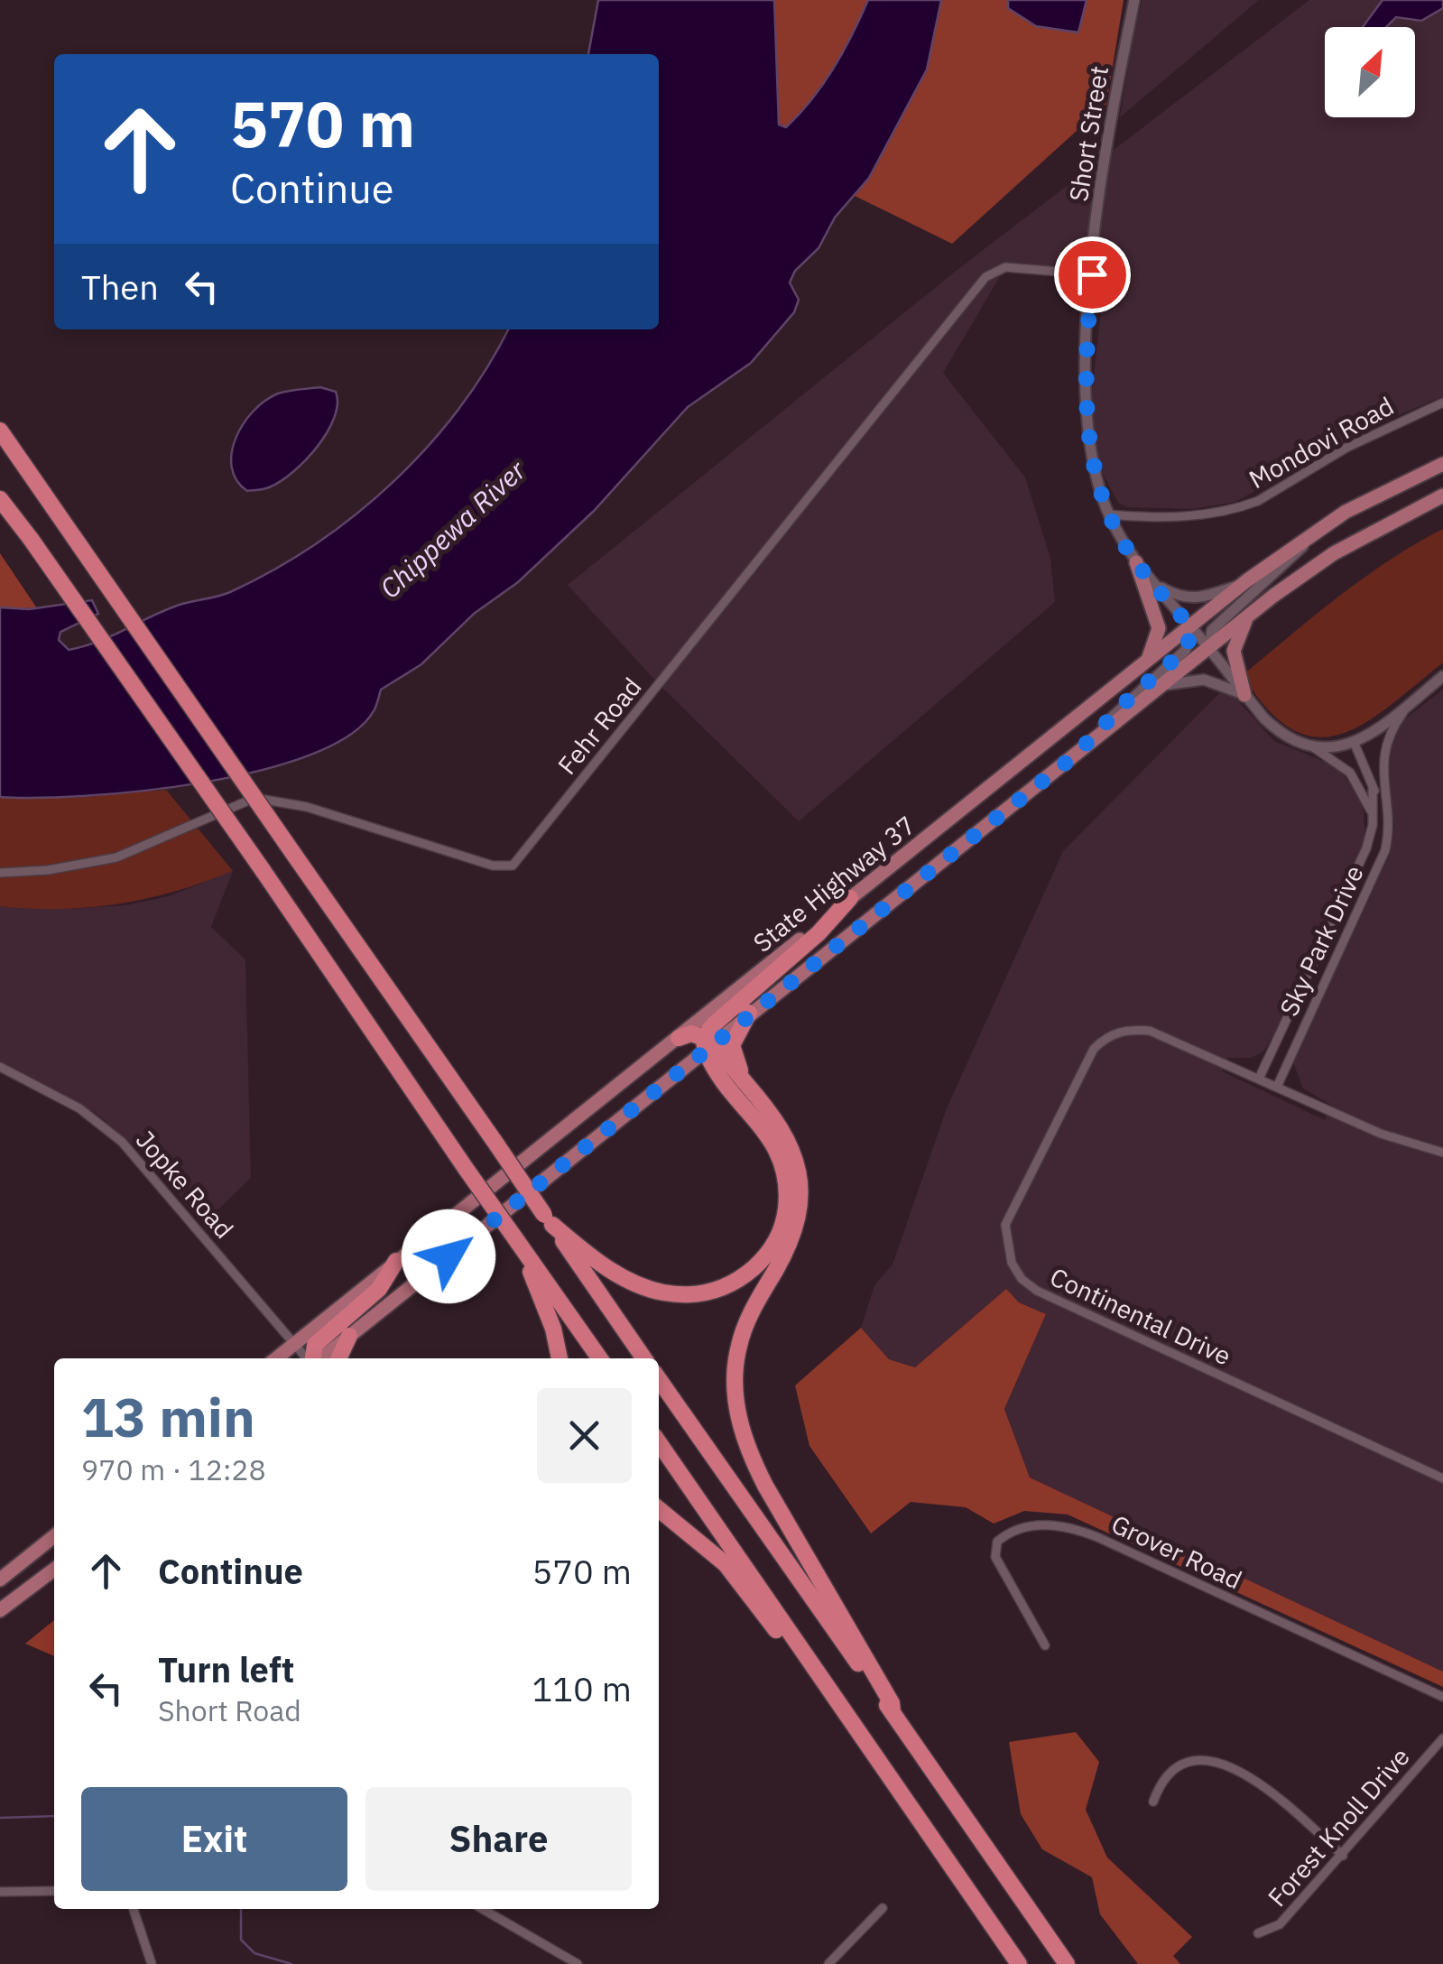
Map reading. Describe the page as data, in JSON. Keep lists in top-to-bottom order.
{
  "streets": {
    "main road": ["State Highway 37"],
    "street": [
      "Short Street",
      "Mondovi Road",
      "Fehr Road",
      "Sky Park Drive",
      "Jopke Road",
      "Continental Drive",
      "Grover Road",
      "Forest Knoll Drive"
    ]
  },
  "crossings": [
    ["Short Street", "Mondovi Road"],
    ["Short Street", "Fehr Road"],
    ["Short Street", "State Highway 37"],
    ["State Highway 37", "Jopke Road"],
    ["Sky Park Drive", "Continental Drive"]
  ],
  "water": ["Chippewa River"],
  "north": "top right",
  "page": {
    "turn": ["570 m", "Continue"],
    "then": "Then",
    "heading": ["13 min", "970 m · 12:28"],
    "list": [
      {
        "name": "Continue",
        "value": "570 m"
      },
      {
        "name": "Turn left",
        "note": "Short Road",
        "value": "110 m"
      }
    ],
    "buttons": ["Exit", "Share"]
  }
}
